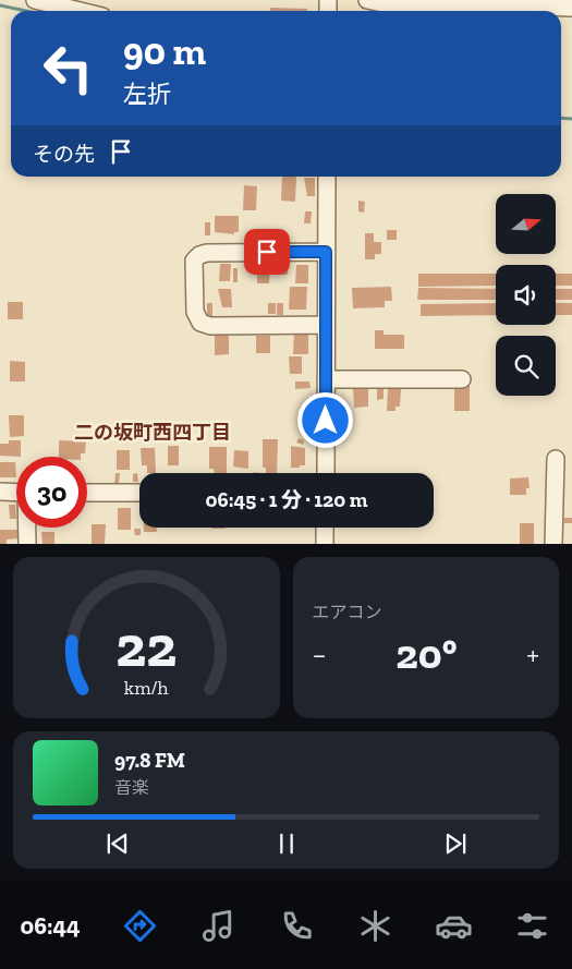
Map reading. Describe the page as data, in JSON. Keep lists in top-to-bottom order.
{
  "districts": ["二の坂町西四丁目"],
  "north": "right",
  "page": {
    "turn": ["90 m", "左折"],
    "then": "その先",
    "limit": "30",
    "trip": "06:45 · 1 分 · 120 m",
    "tile": "エアコン",
    "heat": ["−", "20°", "+"],
    "song": ["97.8 FM", "音楽"],
    "tabs": "06:44",
    "gauge": ["22", "km/h"]
  }
}
